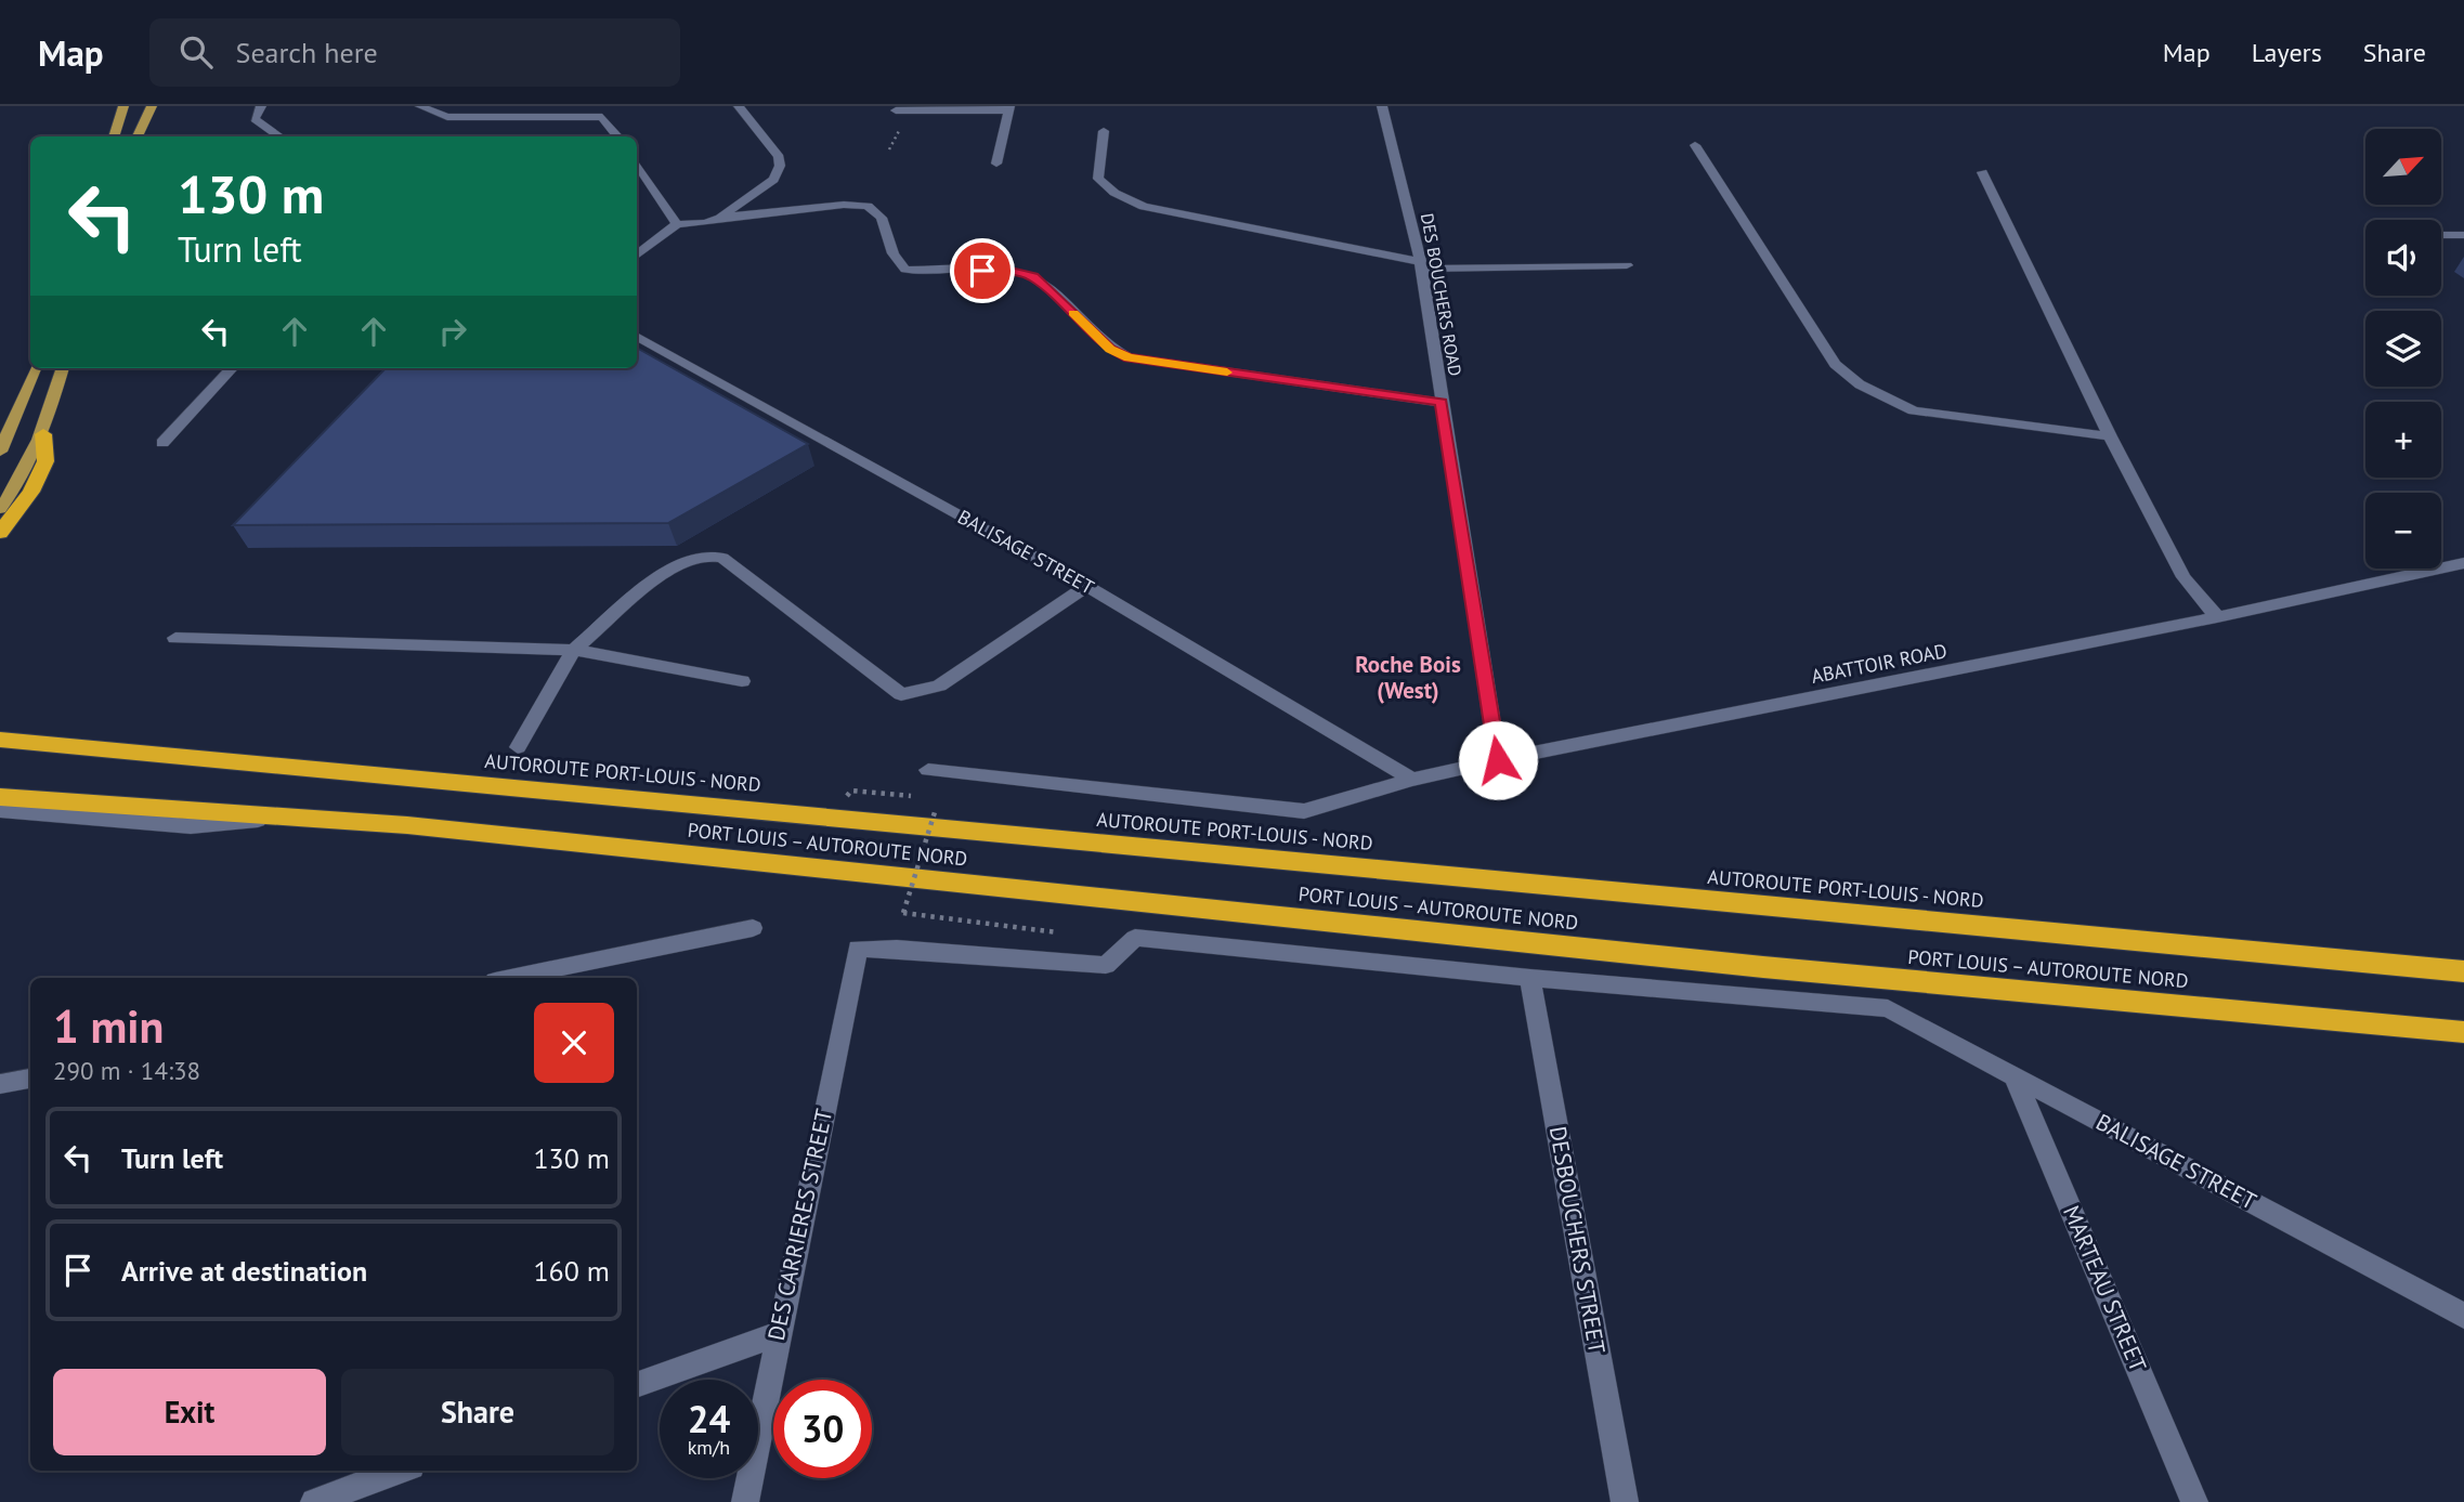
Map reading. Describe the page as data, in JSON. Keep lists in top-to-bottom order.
{
  "streets": {
    "highway": ["AUTOROUTE PORT-LOUIS - NORD", "PORT LOUIS – AUTOROUTE NORD"],
    "street": [
      "DES BOUCHERS ROAD",
      "BALISAGE STREET",
      "ABATTOIR ROAD",
      "DES CARRIERES STREET",
      "DESBOUCHERS STREET",
      "MARTEAU STREET"
    ]
  },
  "crossings": [
    ["DES BOUCHERS ROAD", "ABATTOIR ROAD"],
    ["BALISAGE STREET", "ABATTOIR ROAD"],
    ["BALISAGE STREET", "DES CARRIERES STREET"],
    ["BALISAGE STREET", "DESBOUCHERS STREET"],
    ["BALISAGE STREET", "MARTEAU STREET"],
    ["DES CARRIERES STREET", "DESBOUCHERS STREET"]
  ],
  "districts": ["Roche Bois (West)"],
  "north": "top right",
  "page": {
    "header": "Map",
    "search": "Search here",
    "nav": ["Map", "Layers", "Share"],
    "map_buttons": ["+", "−"],
    "turn": ["130 m", "Turn left"],
    "heading": ["1 min", "290 m · 14:38"],
    "list": [
      {
        "name": "Turn left",
        "value": "130 m"
      },
      {
        "name": "Arrive at destination",
        "value": "160 m"
      }
    ],
    "buttons": ["Exit", "Share"],
    "speed": "24 km/h",
    "limit": "30"
  }
}
